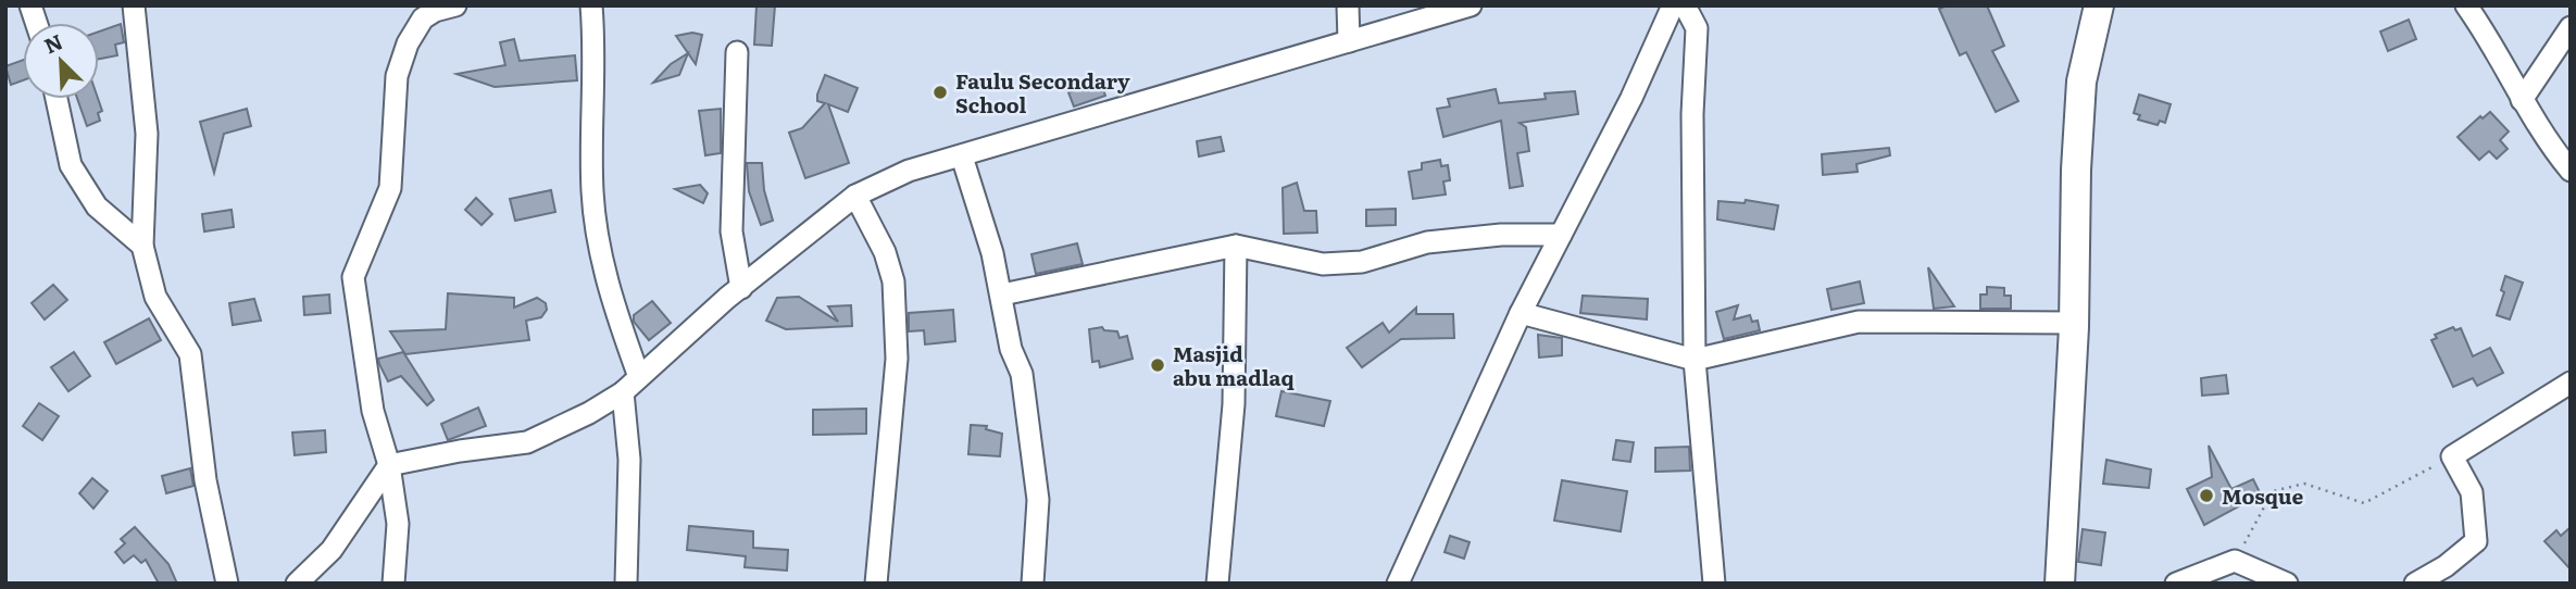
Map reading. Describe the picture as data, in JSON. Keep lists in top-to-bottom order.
{
  "places": ["Faulu Secondary School", "Masjid abu madlaq", "Mosque"],
  "north": "top left"
}
